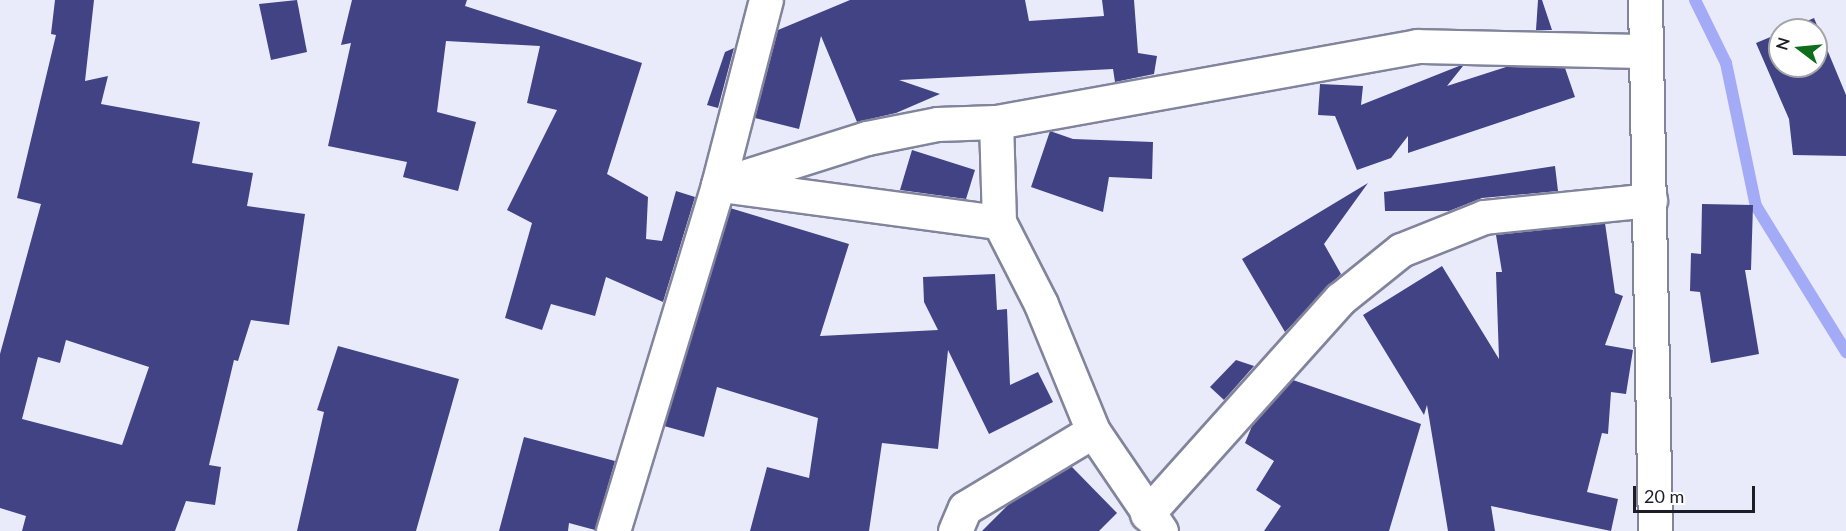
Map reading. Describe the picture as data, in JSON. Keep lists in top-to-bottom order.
{
  "scale_bar": "20 m",
  "north": "left"
}
